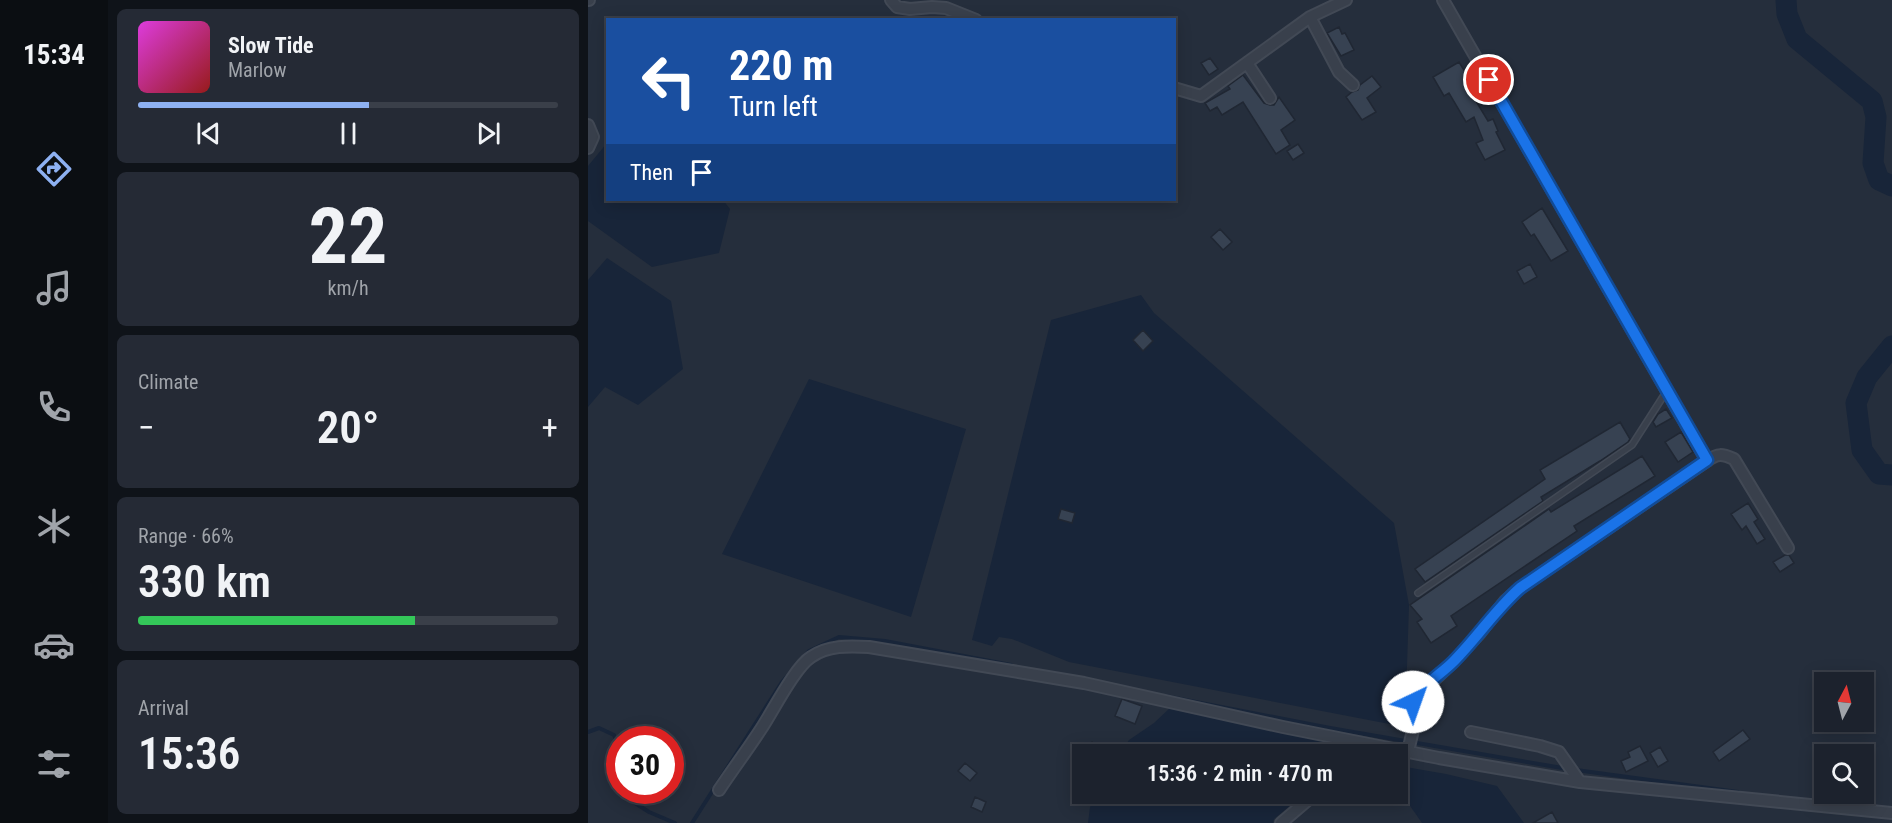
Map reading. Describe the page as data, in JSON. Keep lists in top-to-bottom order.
{
  "north": "top",
  "page": {
    "tabs": "15:34",
    "turn": ["220 m", "Turn left"],
    "song": ["Slow Tide", "Marlow"],
    "then": "Then",
    "tile": [
      ["22", "km/h"],
      "Climate",
      ["Range · 66%", "330 km"],
      ["Arrival", "15:36"]
    ],
    "heat": ["−", "20°", "+"],
    "limit": "30",
    "trip": "15:36 · 2 min · 470 m"
  }
}
